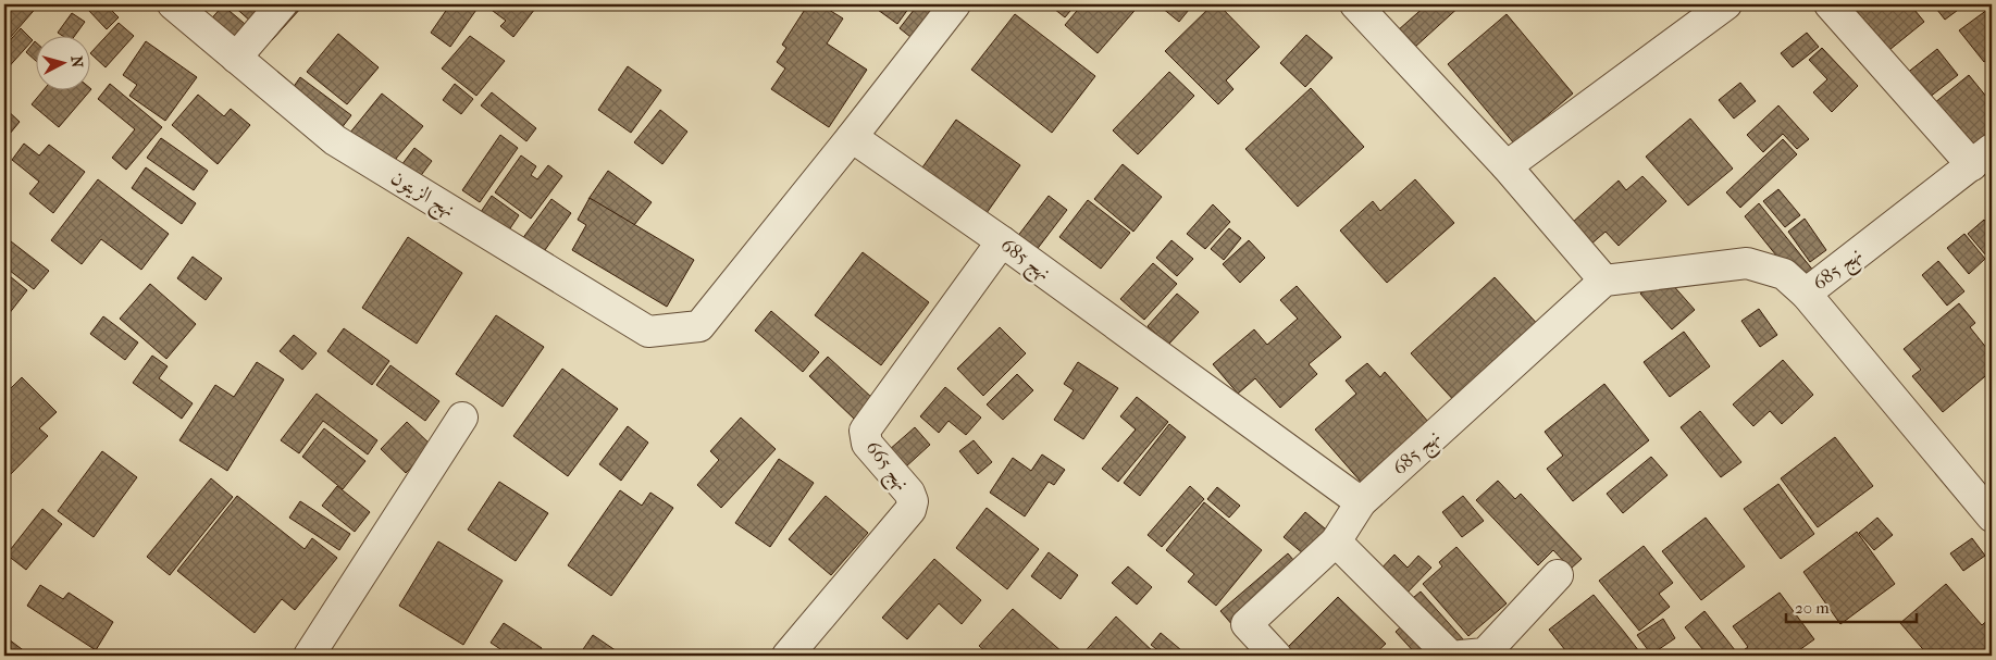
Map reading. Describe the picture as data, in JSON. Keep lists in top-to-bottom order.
{
  "streets": {
    "street": ["نهج الزيتون", "نهج 685", "نهج 665"]
  },
  "crossings": [
    ["نهج الزيتون", "نهج 685"],
    ["نهج 685", "نهج 665"]
  ],
  "scale_bar": "20 m",
  "north": "right"
}
